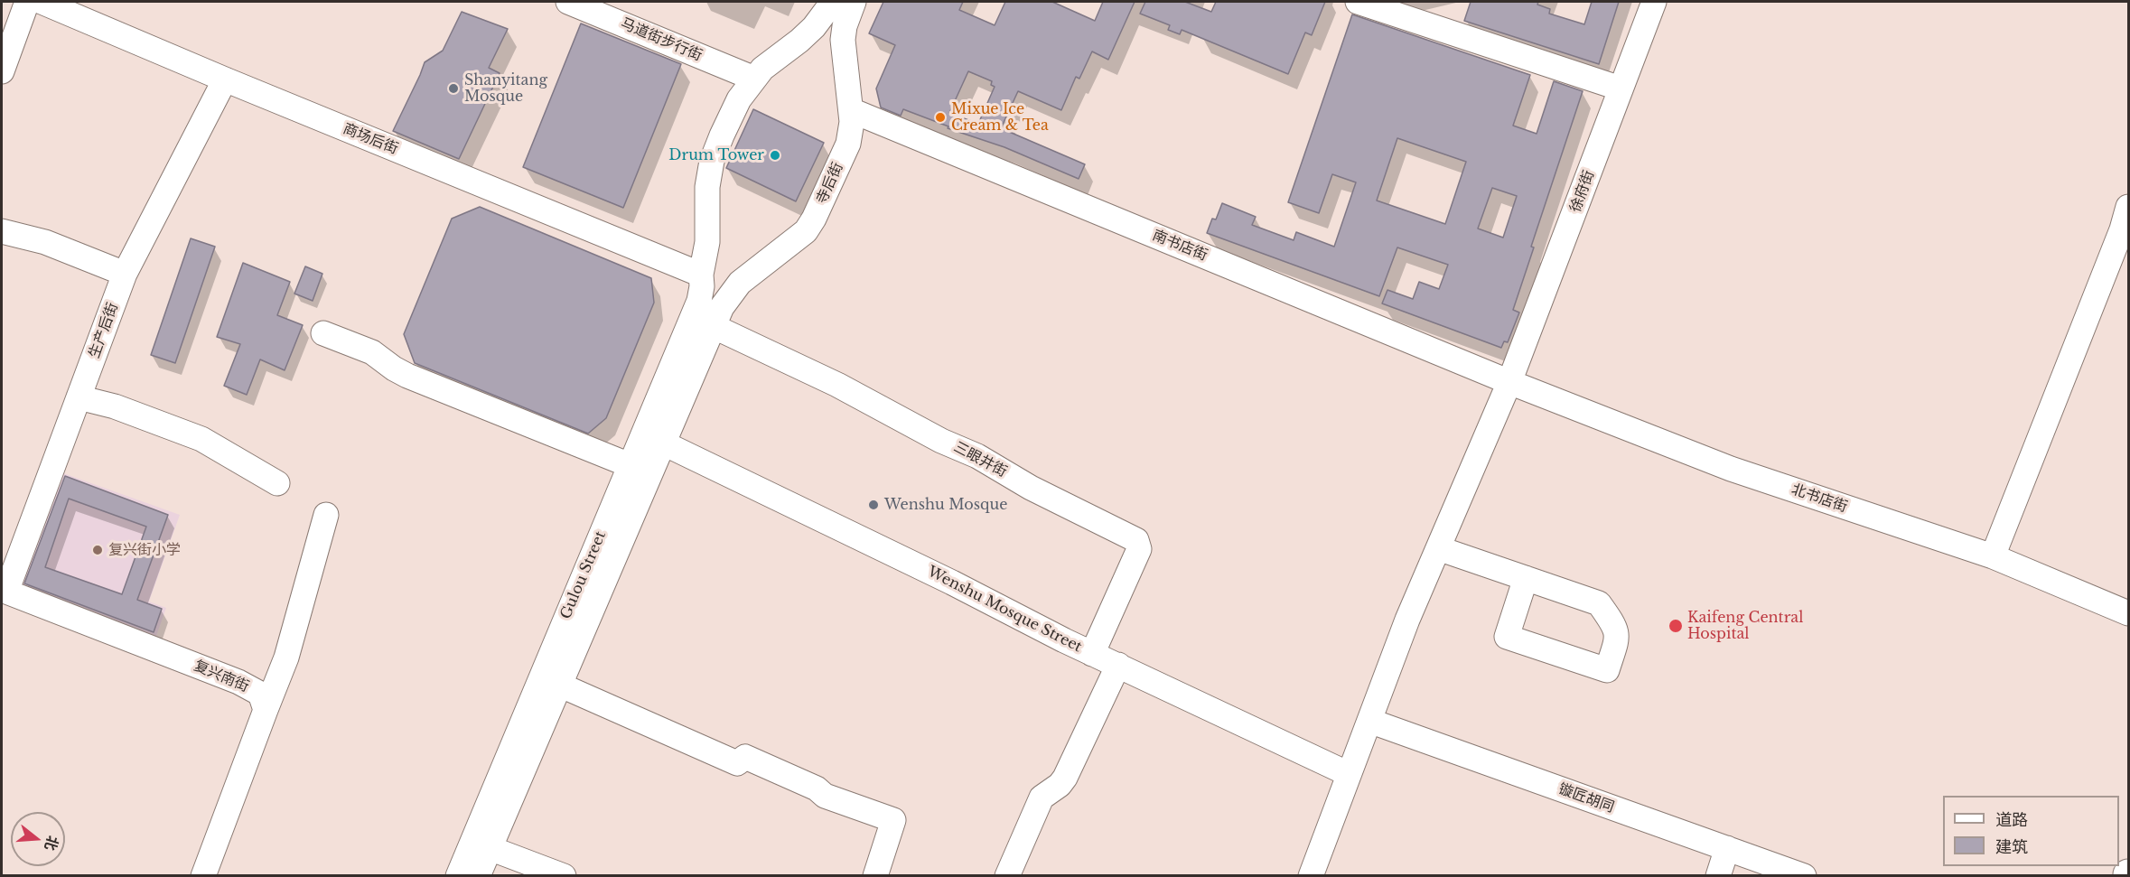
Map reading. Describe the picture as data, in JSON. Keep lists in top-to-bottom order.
{
  "streets": {
    "street": [
      "马道街步行街",
      "商场后街",
      "寺后街",
      "徐府街",
      "南书店街",
      "生产后街",
      "三眼井街",
      "北书店街",
      "Gulou Street",
      "Wenshu Mosque Street",
      "复兴南街",
      "镟匠胡同"
    ]
  },
  "crossings": [
    ["商场后街", "生产后街"],
    ["商场后街", "Gulou Street"],
    ["寺后街", "南书店街"],
    ["寺后街", "三眼井街"],
    ["寺后街", "Gulou Street"],
    ["徐府街", "南书店街"],
    ["徐府街", "北书店街"],
    ["徐府街", "Wenshu Mosque Street"],
    ["徐府街", "镟匠胡同"],
    ["南书店街", "北书店街"],
    ["生产后街", "复兴南街"],
    ["三眼井街", "Gulou Street"],
    ["三眼井街", "Wenshu Mosque Street"],
    ["Gulou Street", "Wenshu Mosque Street"]
  ],
  "places": [
    "Shanyitang Mosque",
    "Mixue Ice Cream & Tea",
    "Drum Tower",
    "Wenshu Mosque",
    "复兴街小学",
    "Kaifeng Central Hospital"
  ],
  "legend": ["道路", "建筑"],
  "north": "right"
}
